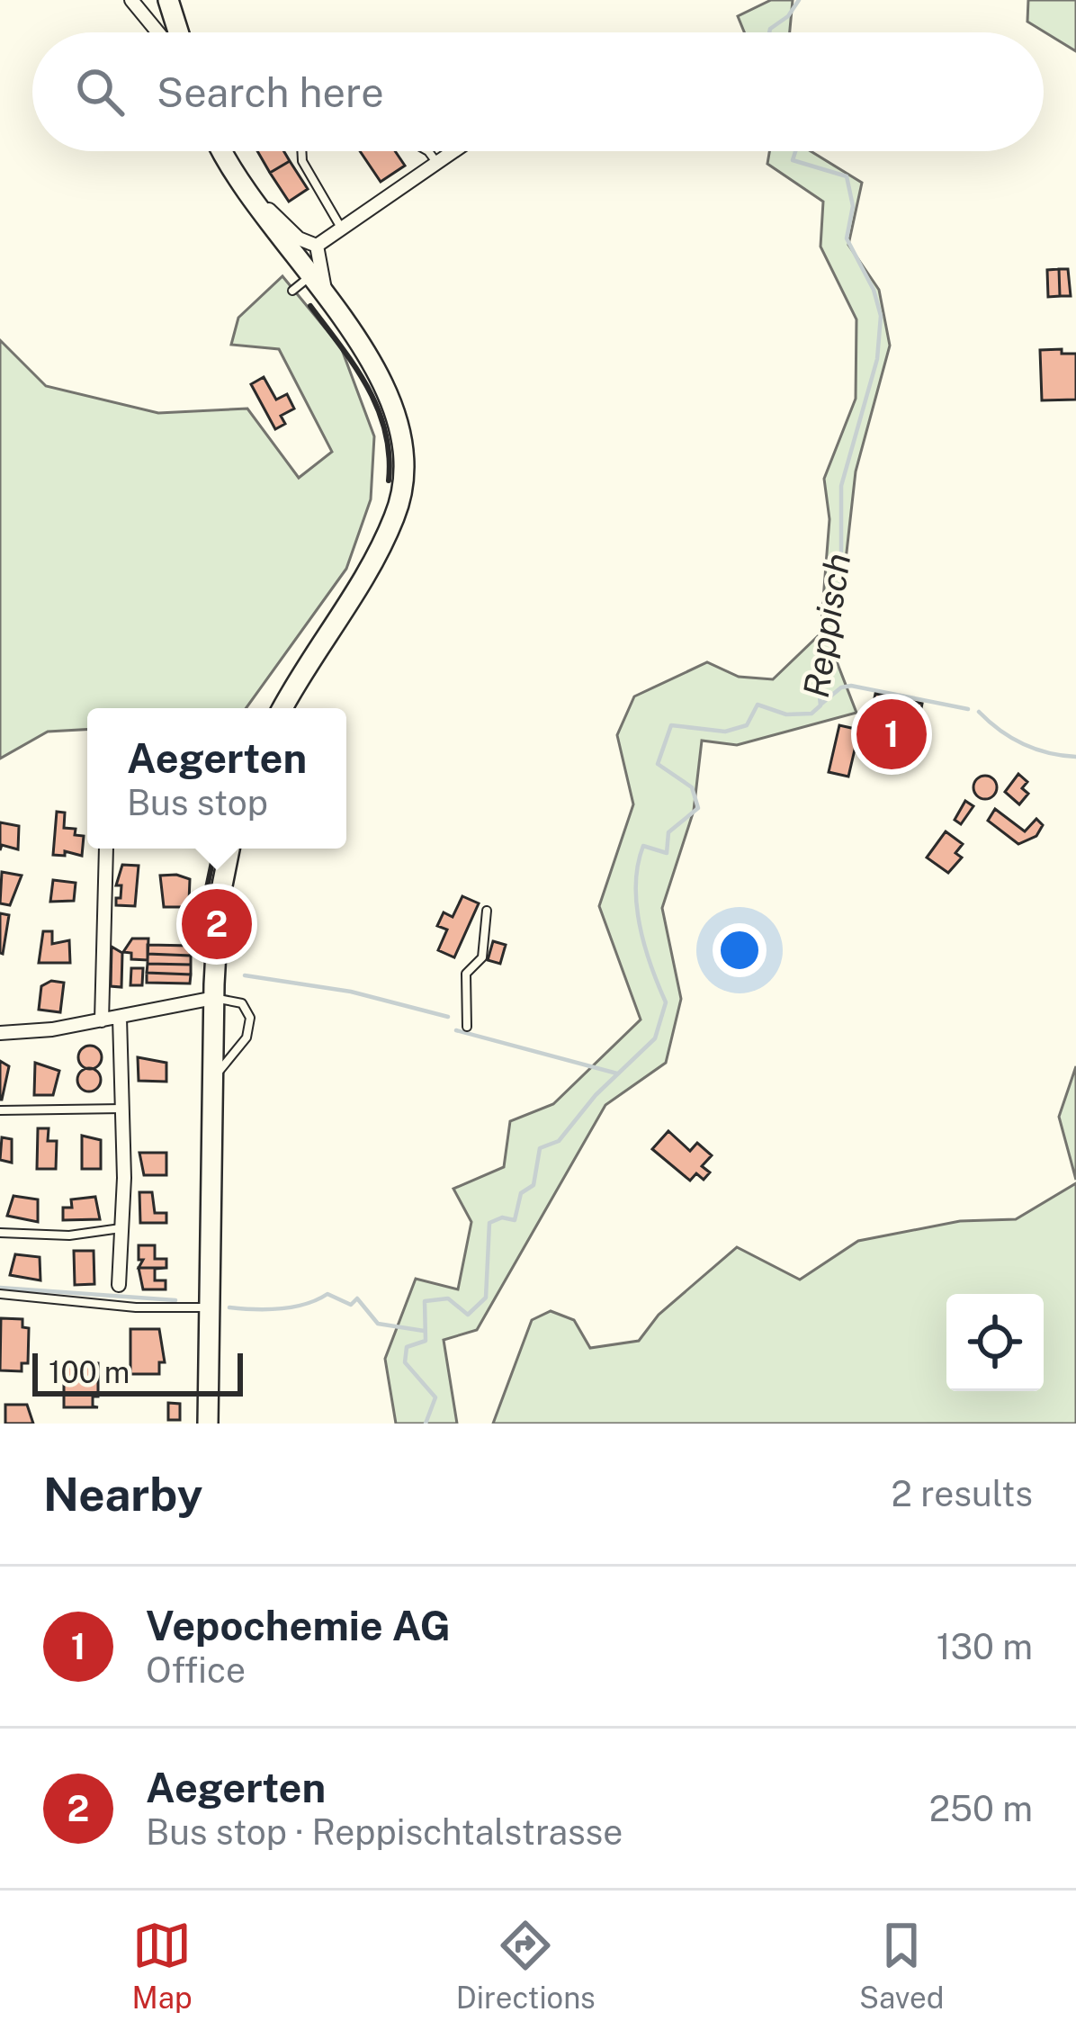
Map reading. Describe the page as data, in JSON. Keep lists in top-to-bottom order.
{
  "water": ["Reppisch"],
  "scale_bar": "100 m",
  "page": {
    "search": "Search here",
    "pins": ["1", "2"],
    "popup": ["Aegerten", "Bus stop"],
    "scale": "100 m",
    "heading": ["Nearby", "2 results"],
    "list": [
      {
        "mark": "1",
        "name": "Vepochemie AG",
        "note": "Office",
        "value": "130 m"
      },
      {
        "mark": "2",
        "name": "Aegerten",
        "note": "Bus stop · Reppischtalstrasse",
        "value": "250 m"
      }
    ],
    "nav": ["Map", "Directions", "Saved"]
  }
}
